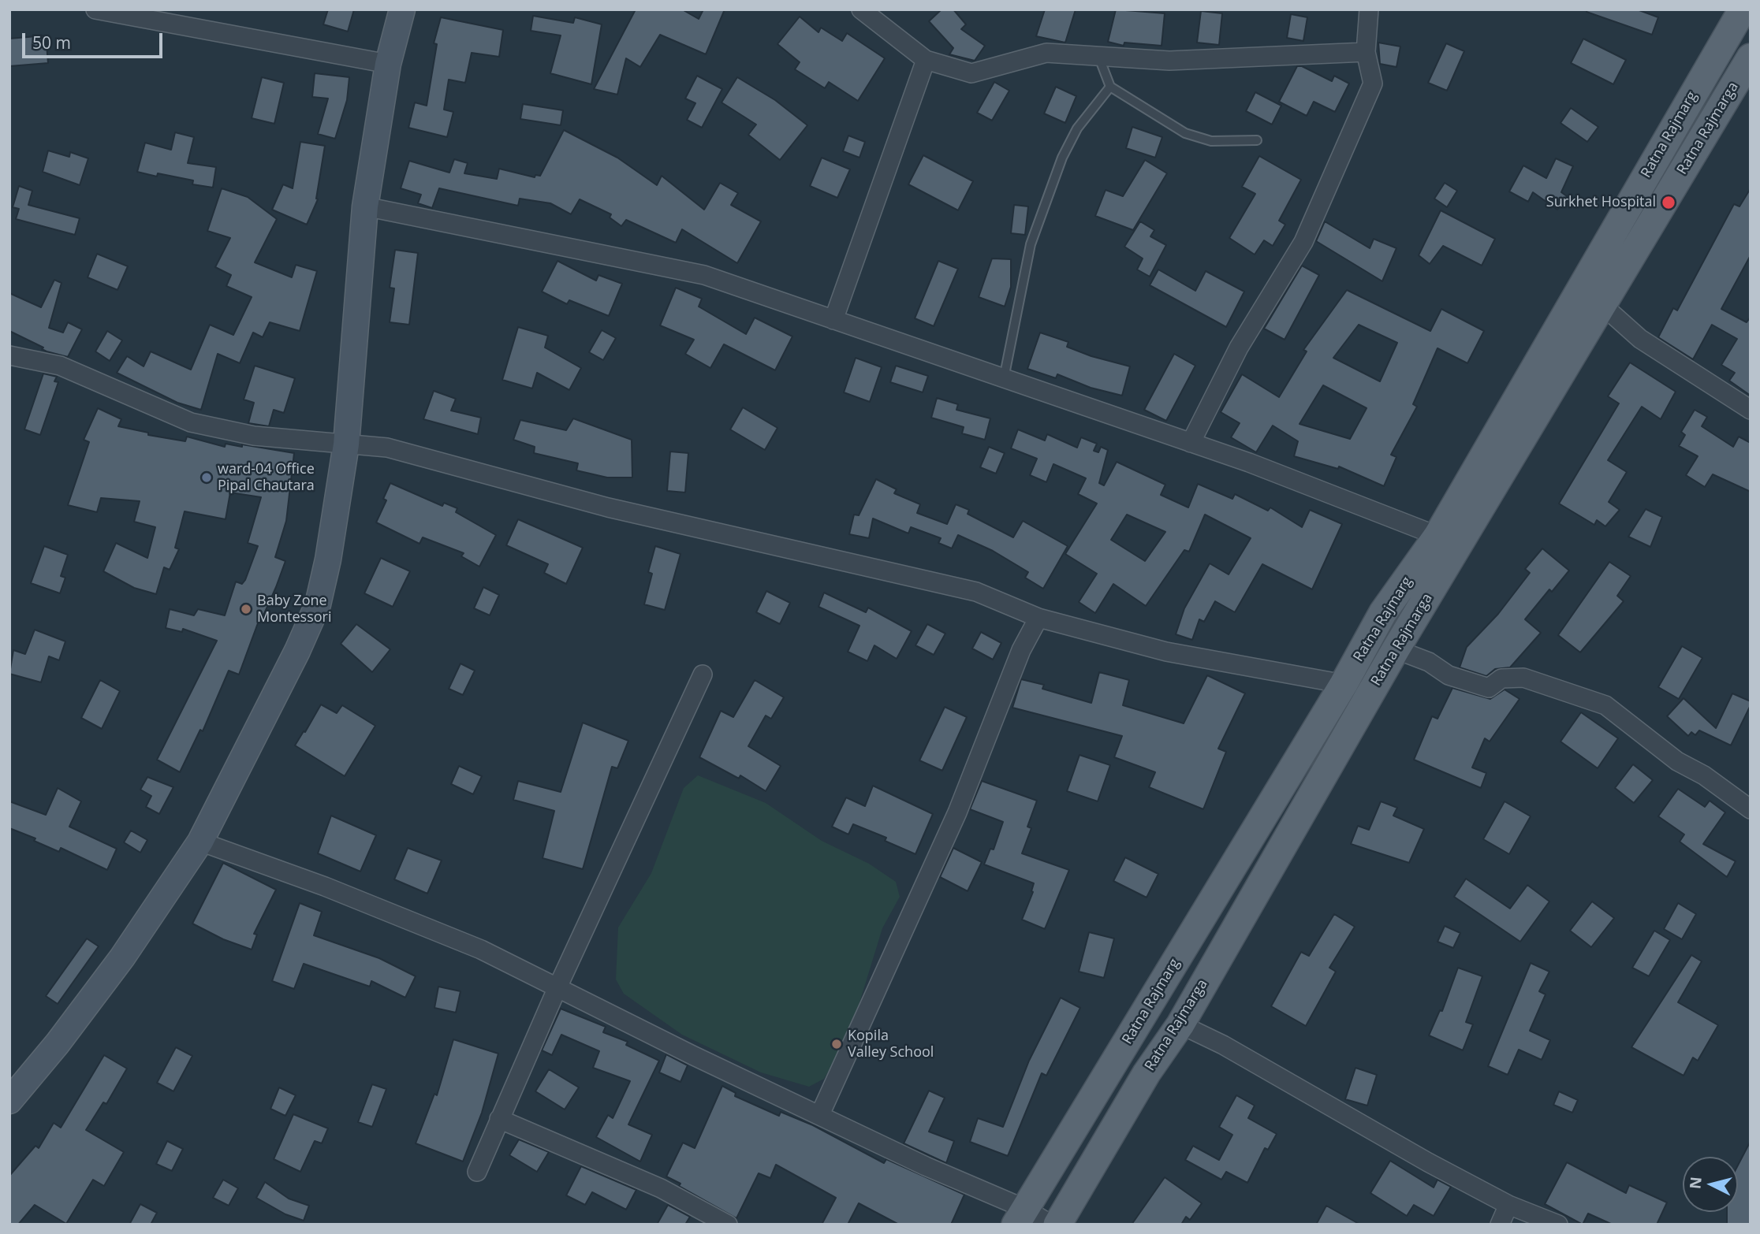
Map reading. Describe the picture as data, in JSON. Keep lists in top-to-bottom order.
{
  "streets": {
    "main road": ["Ratna Rajmarga", "Ratna Rajmarg"]
  },
  "places": [
    "Surkhet Hospital",
    "ward-04 Office Pipal Chautara",
    "Baby Zone Montessori",
    "Kopila Valley School"
  ],
  "scale_bar": "50 m",
  "north": "left"
}
